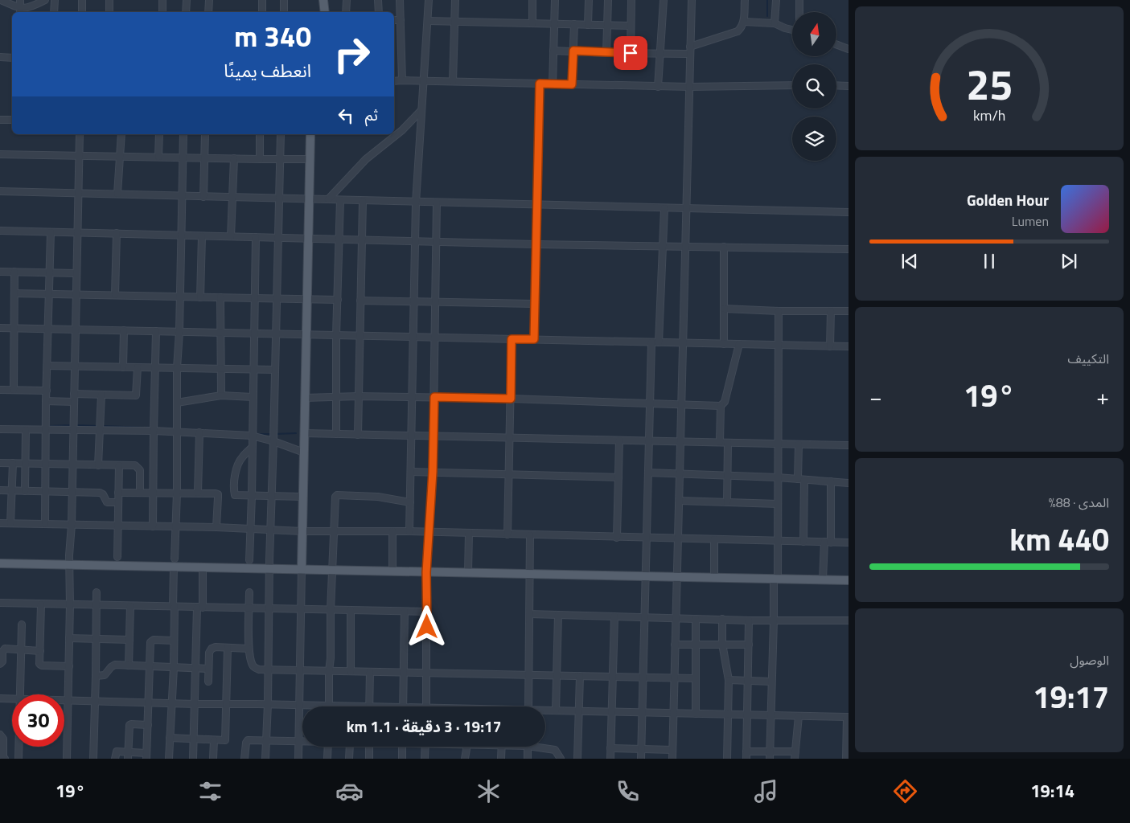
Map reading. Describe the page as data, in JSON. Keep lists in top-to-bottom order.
{
  "north": "top",
  "page": {
    "turn": ["340 m", "انعطف يمينًا"],
    "then": "ثم",
    "song": ["Golden Hour", "Lumen"],
    "tile": [
      "التكييف",
      ["المدى · 88%", "440 km"],
      ["الوصول", "19:17"]
    ],
    "heat": ["−", "19°", "+"],
    "limit": "30",
    "trip": "19:17 · 3 دقيقة · 1.1 km",
    "tabs": ["19:14", "19°"],
    "gauge": ["25", "km/h"]
  }
}
